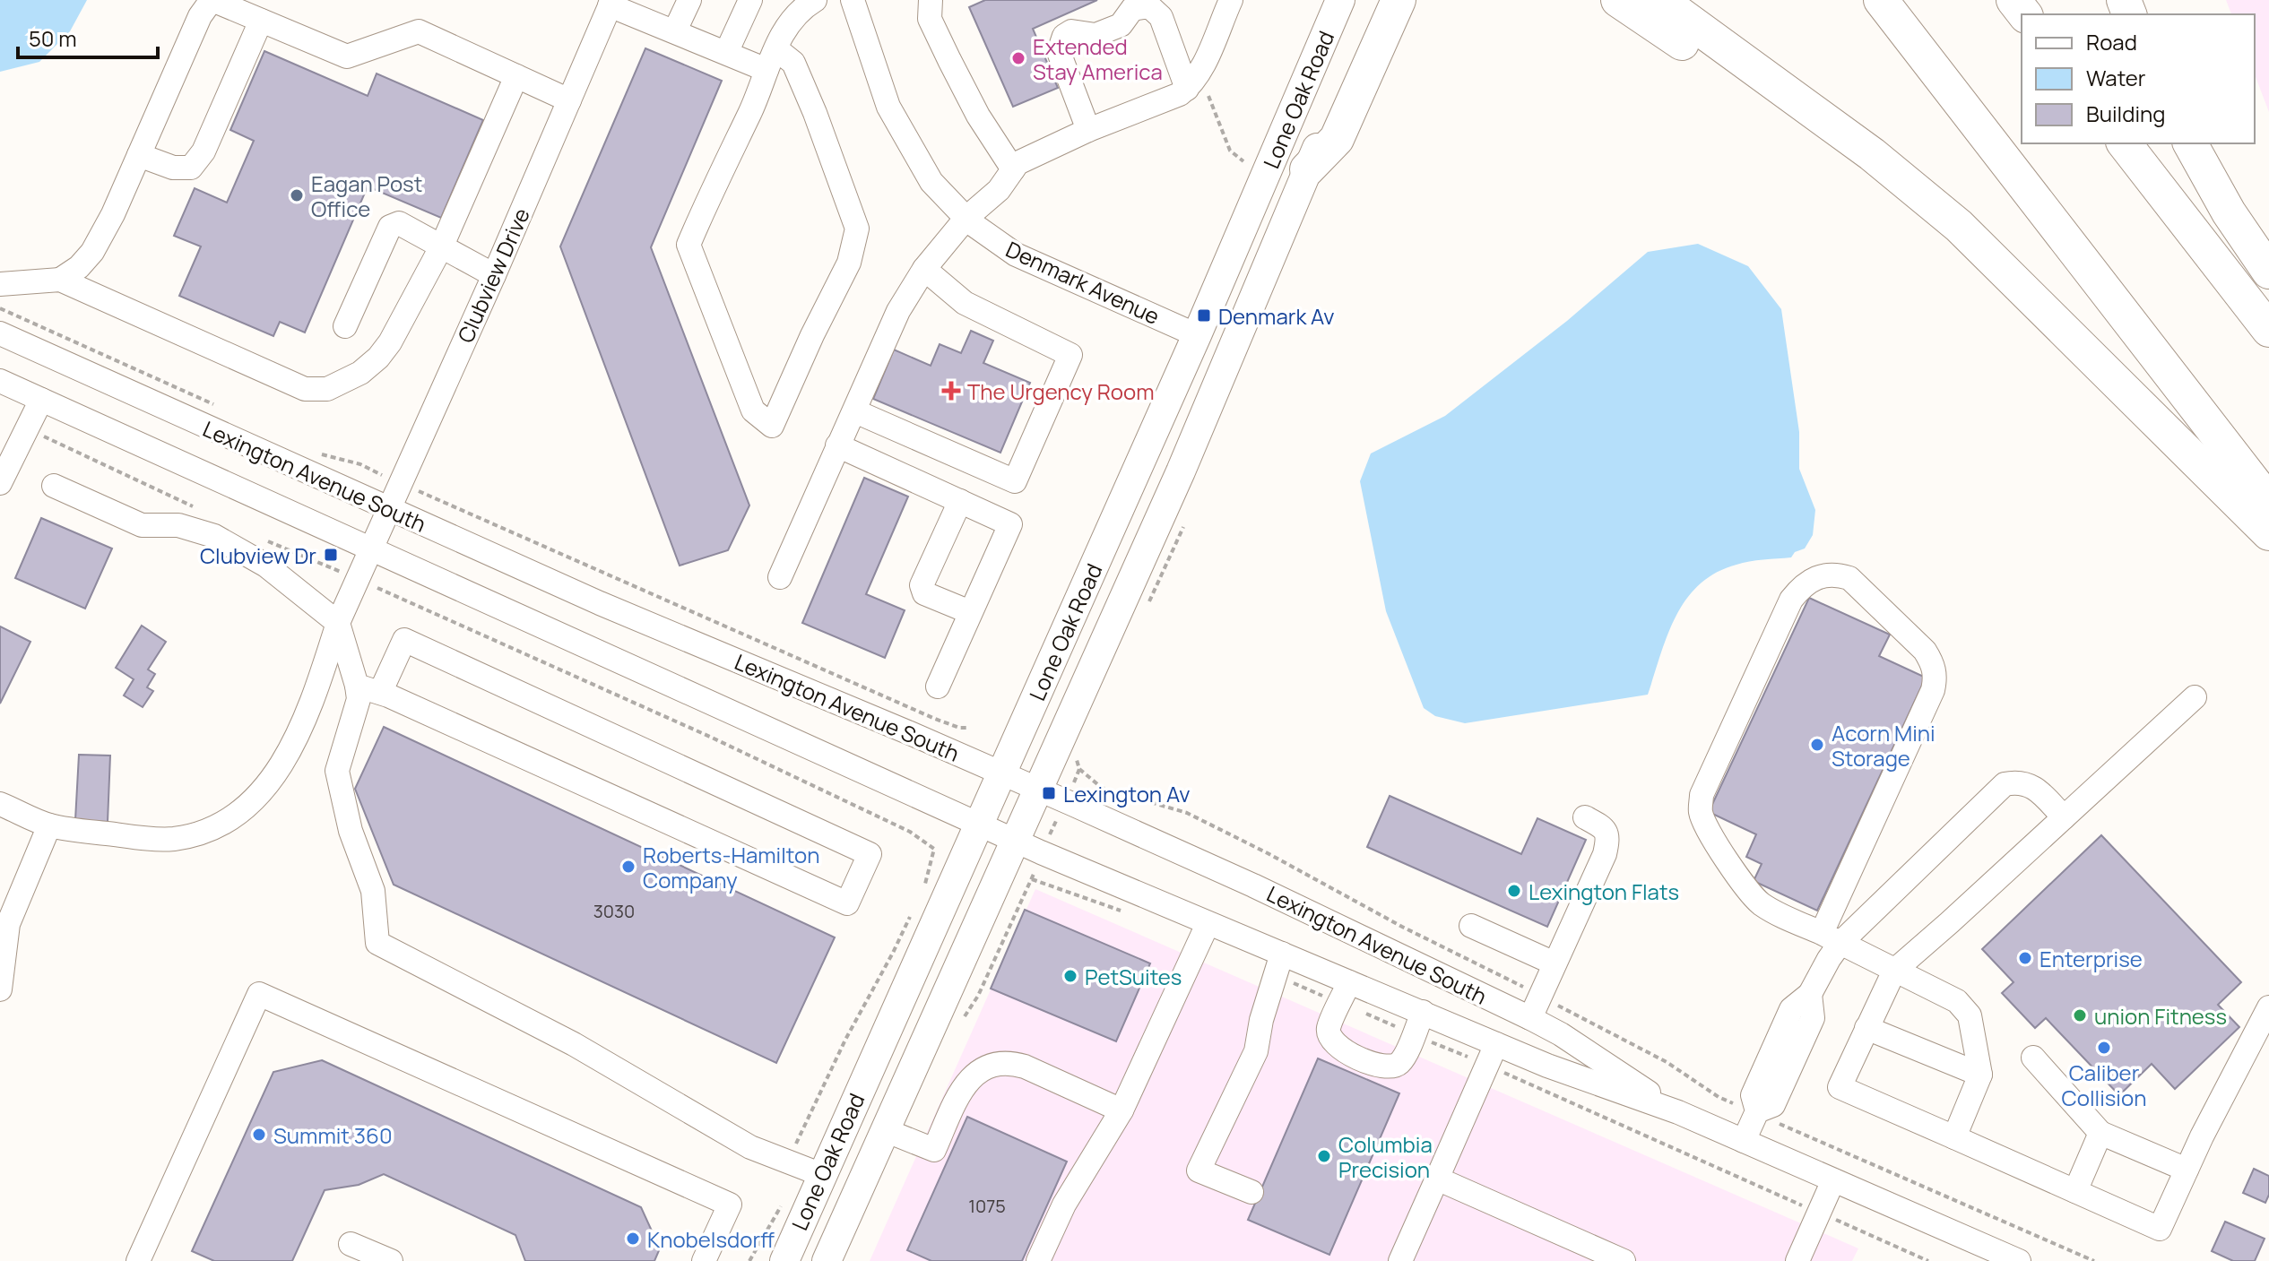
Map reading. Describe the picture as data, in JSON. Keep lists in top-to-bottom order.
{
  "streets": {
    "main road": ["Lone Oak Road"],
    "street": ["Clubview Drive", "Denmark Avenue", "Lexington Avenue South"]
  },
  "crossings": [
    ["Lone Oak Road", "Denmark Avenue"],
    ["Lone Oak Road", "Lexington Avenue South"],
    ["Clubview Drive", "Lexington Avenue South"]
  ],
  "places": {
    "other": [
      "Extended Stay America",
      "Eagan Post Office",
      "Acorn Mini Storage",
      "Roberts-Hamilton Company",
      "Lexington Flats",
      "Enterprise",
      "PetSuites",
      "union Fitness",
      "Caliber Collision",
      "Summit 360",
      "Columbia Precision",
      "Knobelsdorff"
    ],
    "transit": ["Denmark Av", "Clubview Dr", "Lexington Av"],
    "health": ["The Urgency Room"]
  },
  "house_numbers": ["3030", "1075"],
  "legend": ["Road", "Water", "Building"],
  "scale_bar": "50 m"
}
